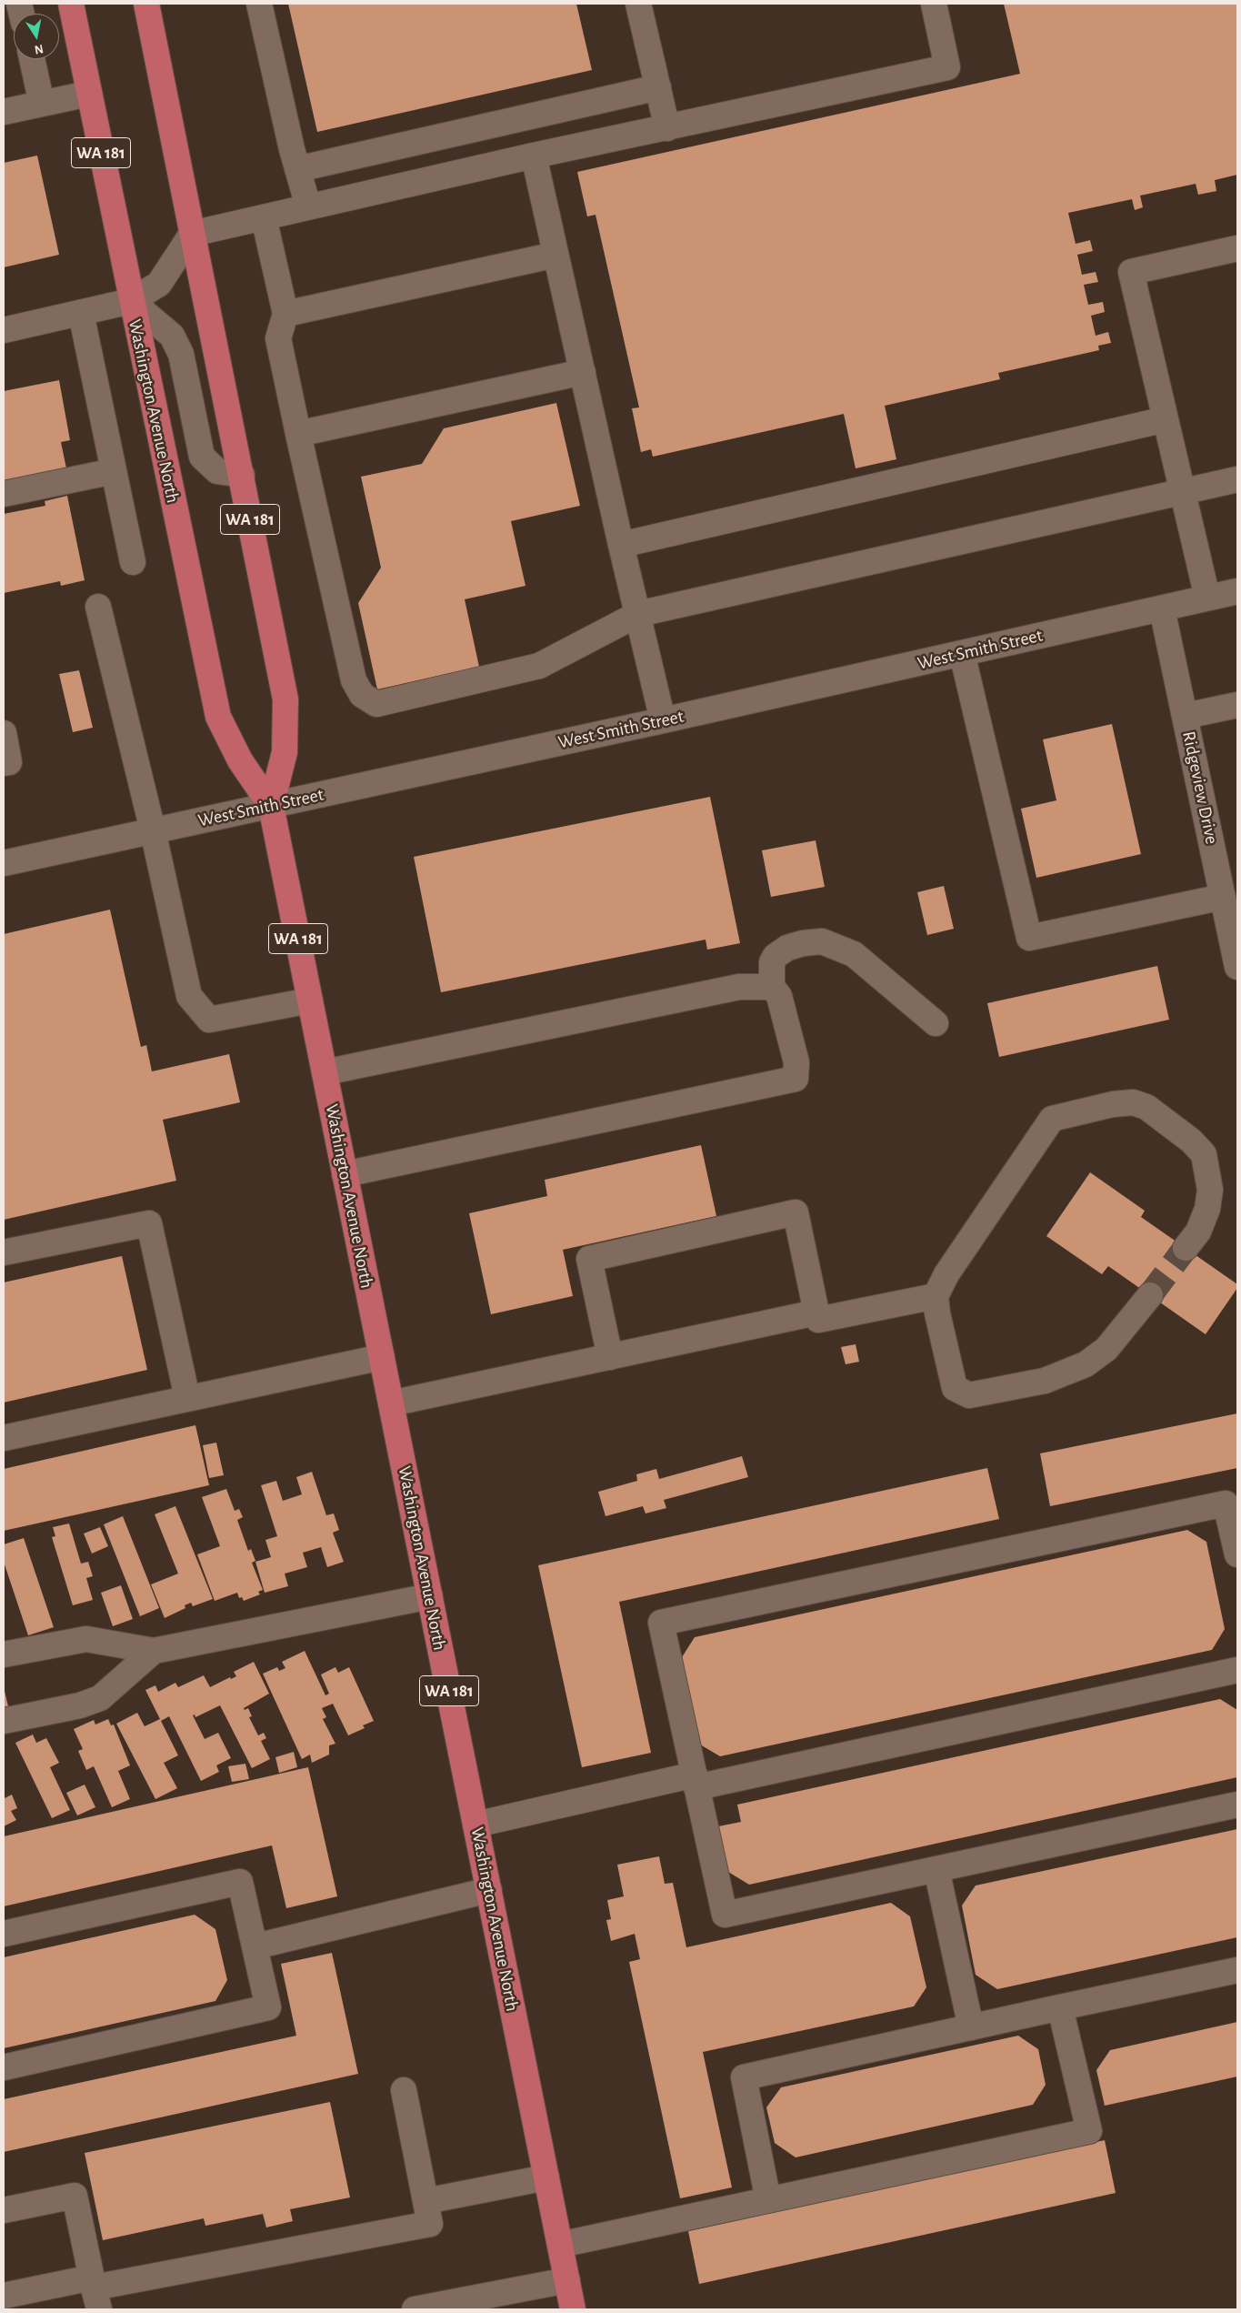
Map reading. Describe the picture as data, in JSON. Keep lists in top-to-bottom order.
{
  "streets": {
    "main road": ["WA 181", "Washington Avenue North"],
    "street": ["West Smith Street", "Ridgeview Drive"]
  },
  "crossings": [
    ["Washington Avenue North", "West Smith Street"],
    ["West Smith Street", "Ridgeview Drive"]
  ],
  "north": "bottom"
}
